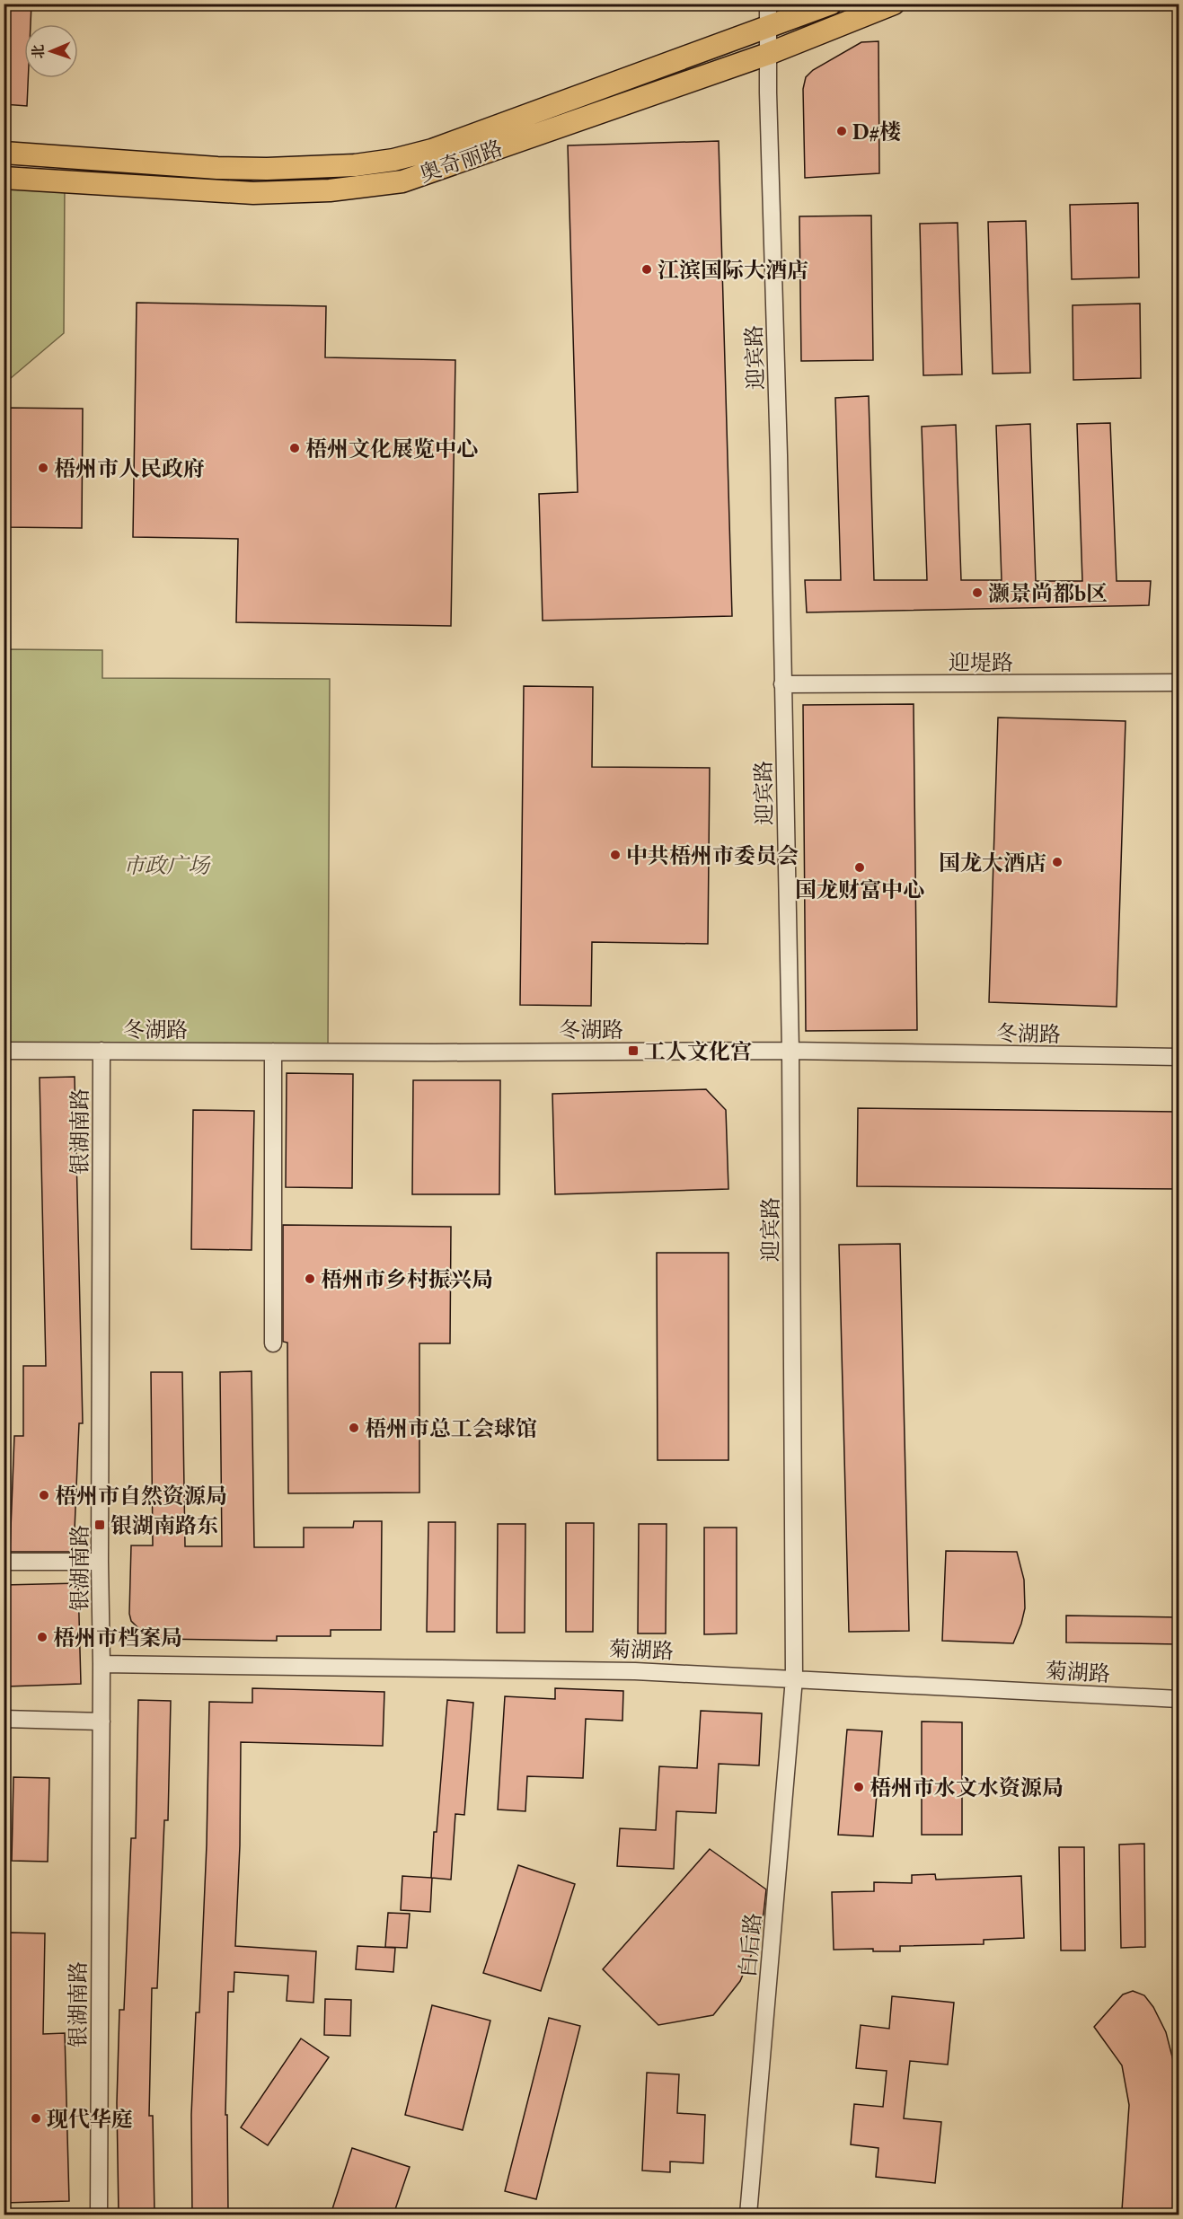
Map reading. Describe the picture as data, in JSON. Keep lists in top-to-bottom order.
{
  "streets": {
    "main road": ["奥奇丽路"],
    "street": [
      "迎宾路",
      "迎堤路",
      "冬湖路",
      "银湖南路",
      "菊湖路",
      "白后路"
    ]
  },
  "crossings": [
    ["奥奇丽路", "迎宾路"],
    ["迎宾路", "迎堤路"],
    ["迎宾路", "冬湖路"],
    ["迎宾路", "菊湖路"],
    ["迎宾路", "白后路"],
    ["冬湖路", "银湖南路"],
    ["银湖南路", "菊湖路"],
    ["菊湖路", "白后路"]
  ],
  "parks": ["市政广场"],
  "places": {
    "other": [
      "D#楼",
      "江滨国际大酒店",
      "梧州文化展览中心",
      "梧州市人民政府",
      "灏景尚都b区",
      "中共梧州市委员会",
      "国龙大酒店",
      "国龙财富中心",
      "梧州市乡村振兴局",
      "梧州市总工会球馆",
      "梧州市自然资源局",
      "梧州市档案局",
      "梧州市水文水资源局",
      "现代华庭"
    ],
    "transit": ["工人文化宫", "银湖南路东"]
  },
  "north": "left"
}
